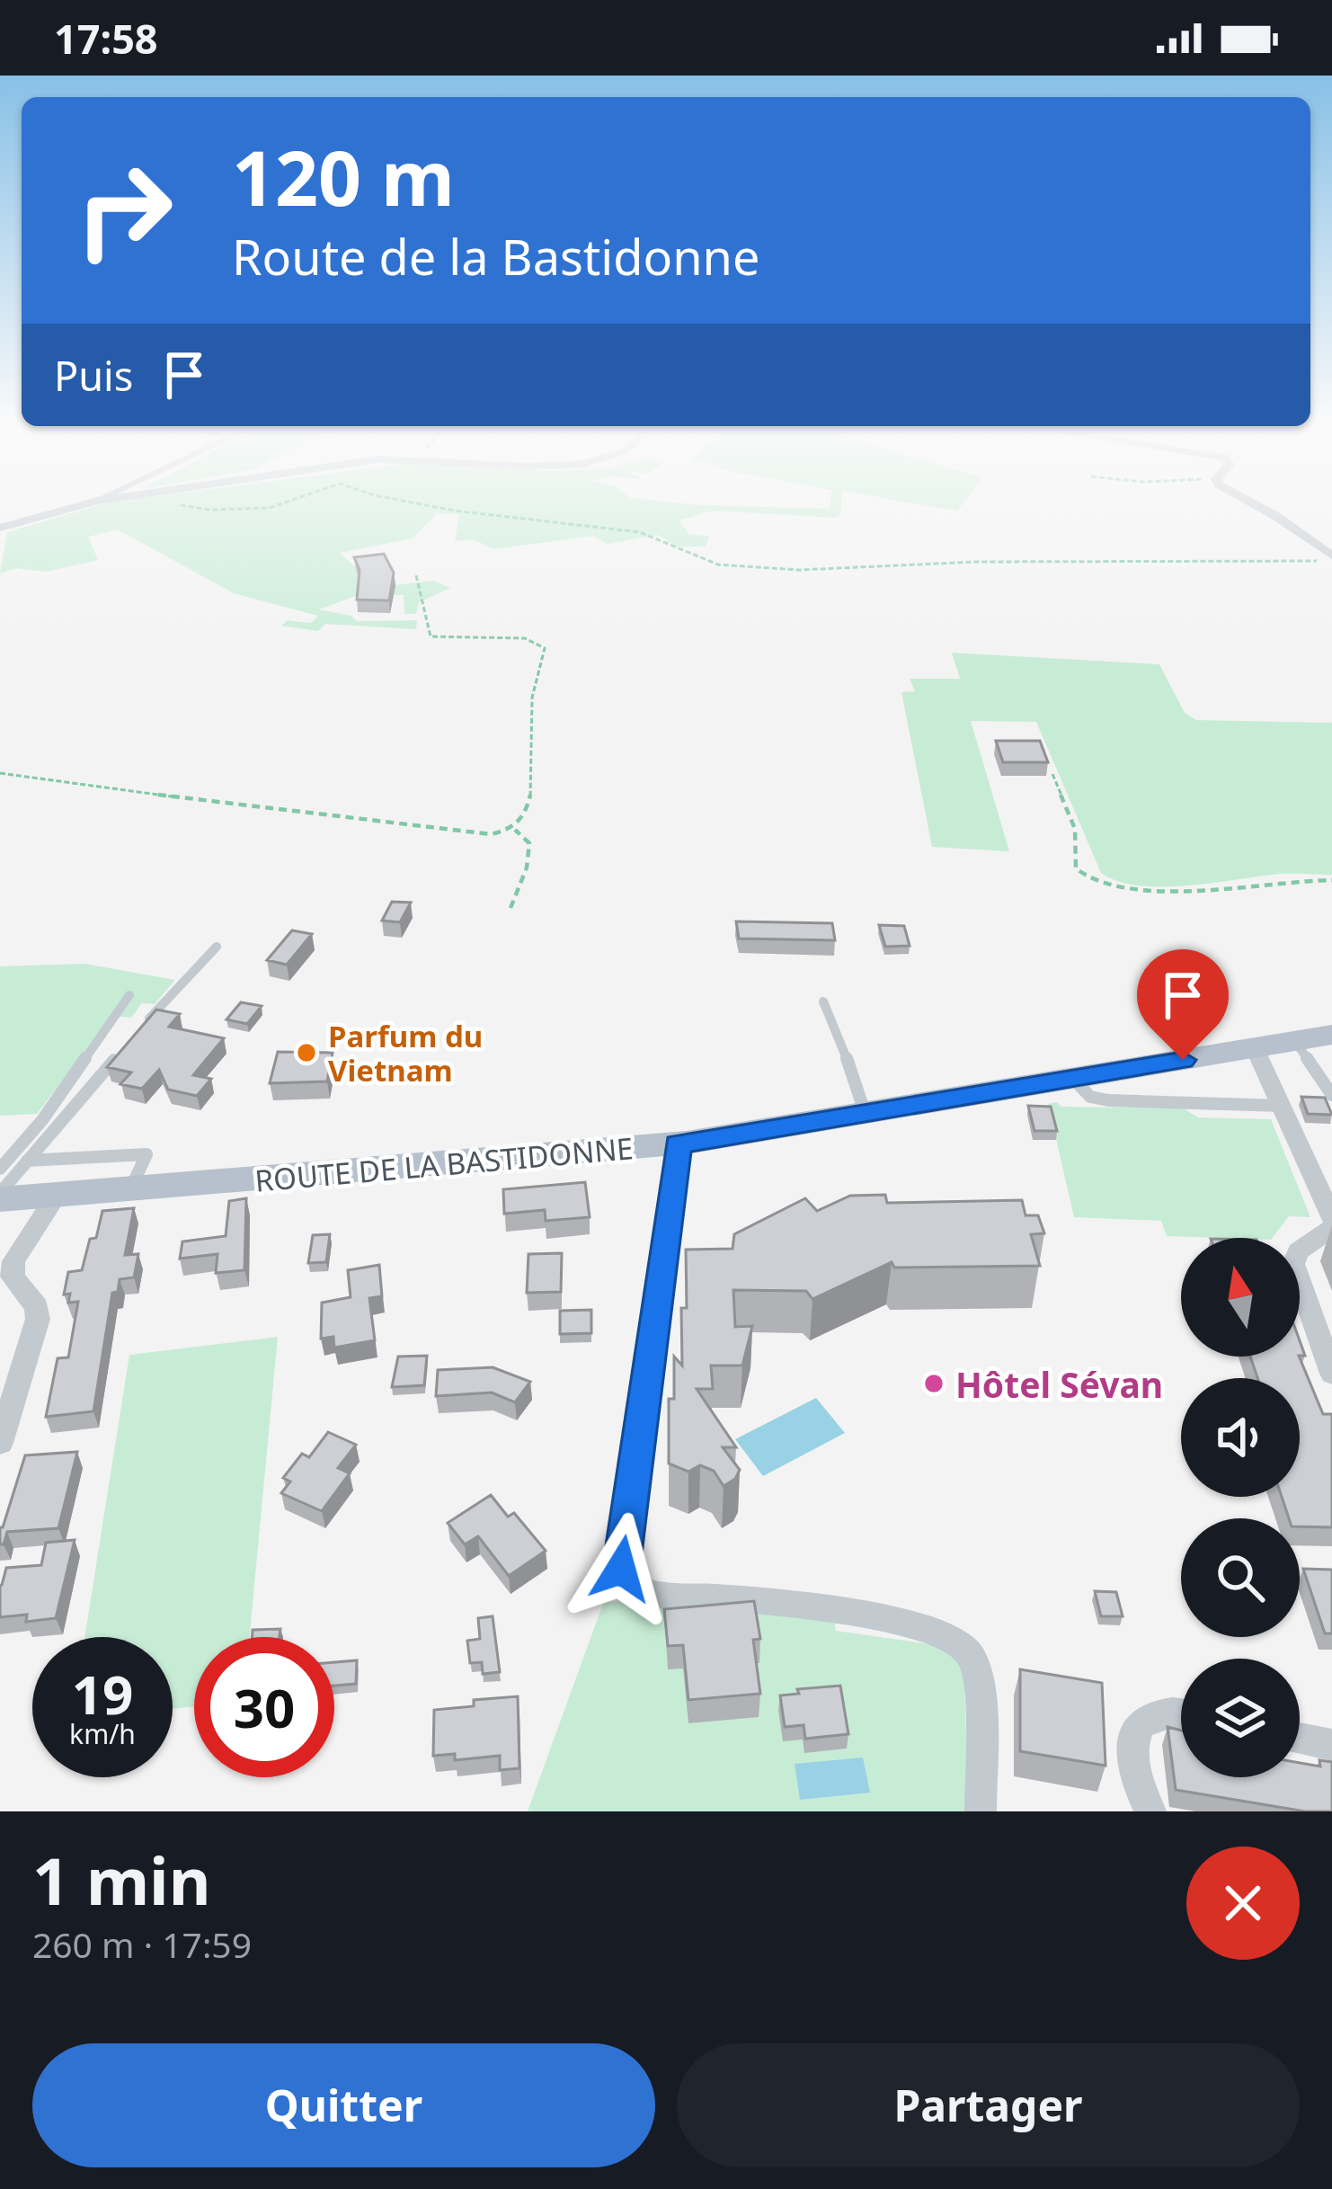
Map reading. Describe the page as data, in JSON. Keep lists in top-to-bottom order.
{
  "streets": {
    "main road": ["ROUTE DE LA BASTIDONNE"]
  },
  "places": ["Parfum du Vietnam", "Hôtel Sévan"],
  "north": "top",
  "page": {
    "status": "17:58",
    "turn": ["120 m", "Route de la Bastidonne"],
    "then": "Puis",
    "speed": "19 km/h",
    "limit": "30",
    "heading": ["1 min", "260 m · 17:59"],
    "buttons": ["Quitter", "Partager"]
  }
}
